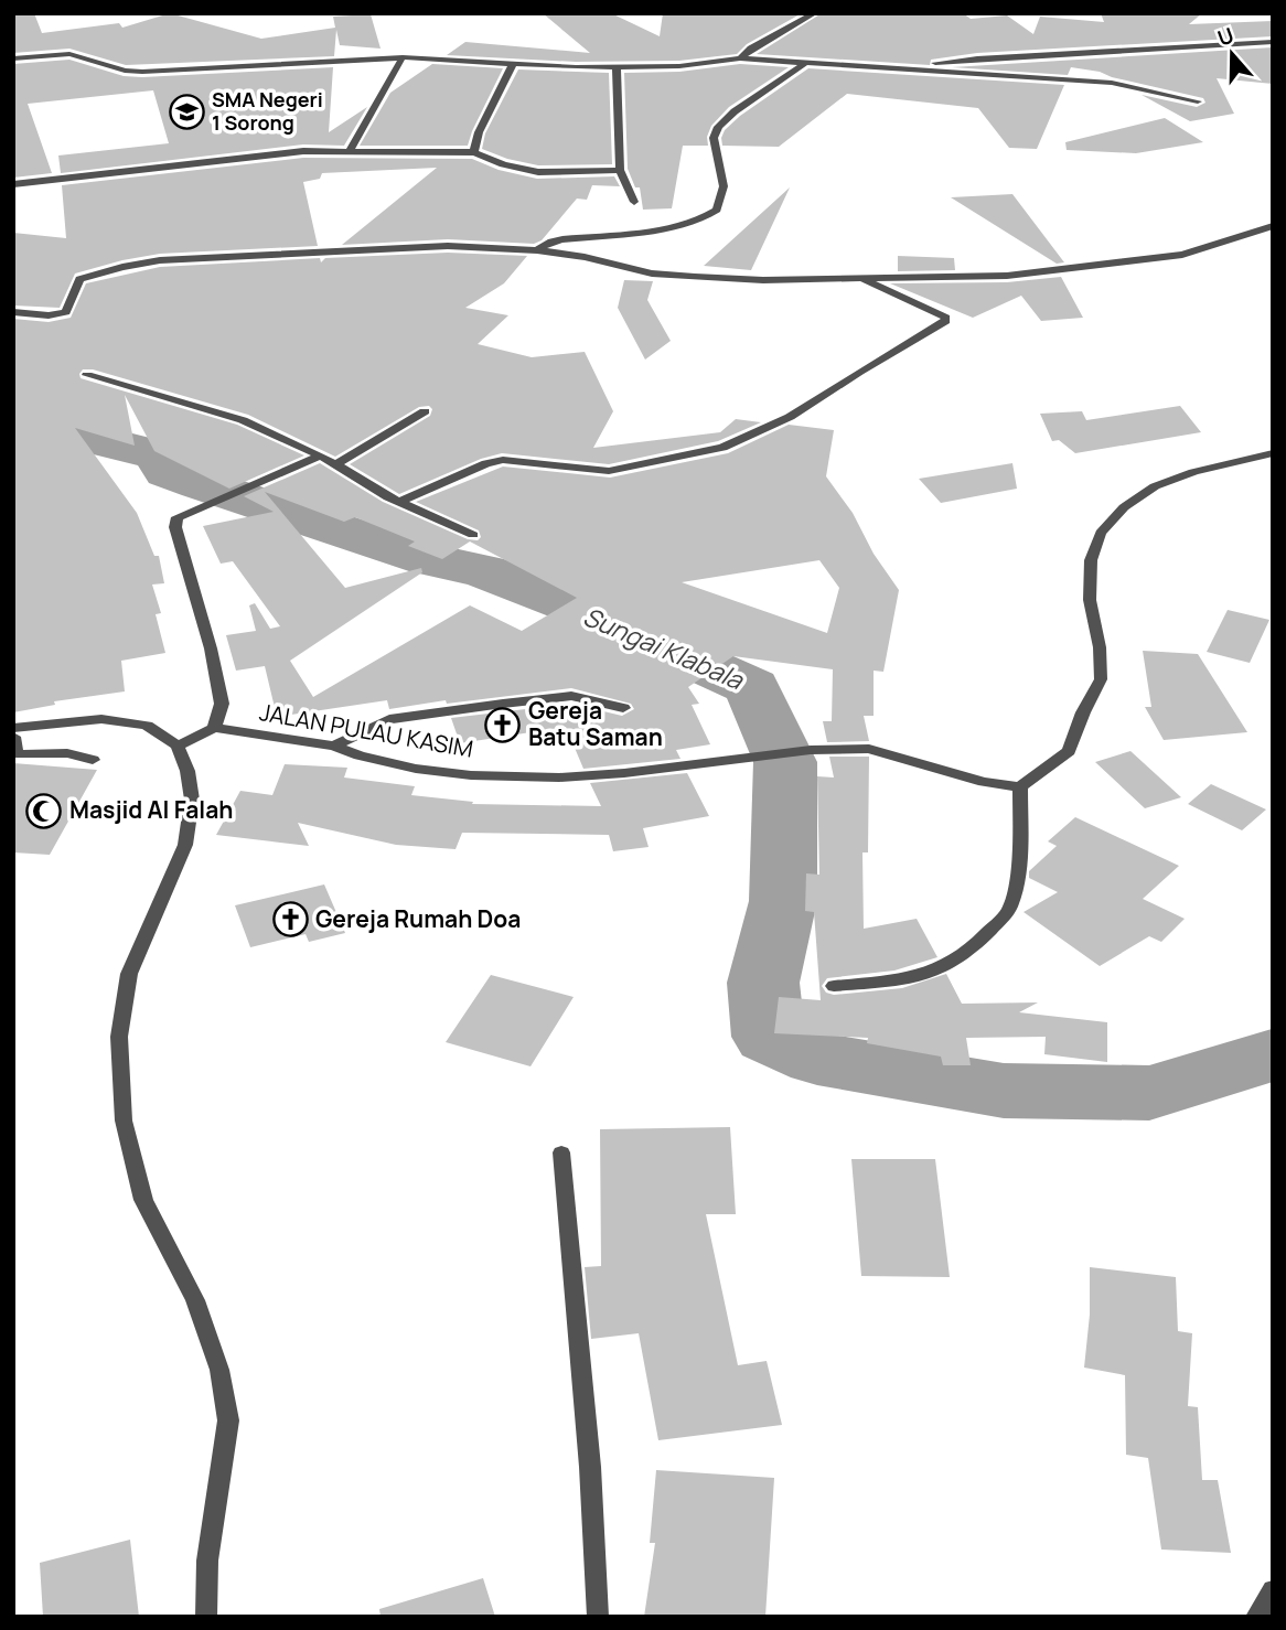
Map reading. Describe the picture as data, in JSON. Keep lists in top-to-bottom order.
{
  "streets": {
    "street": ["JALAN PULAU KASIM"]
  },
  "water": ["Sungai Klabala"],
  "places": {
    "school or university": ["SMA Negeri 1 Sorong"],
    "church": ["Gereja Batu Saman", "Gereja Rumah Doa"],
    "mosque": ["Masjid Al Falah"]
  },
  "north": "top"
}
